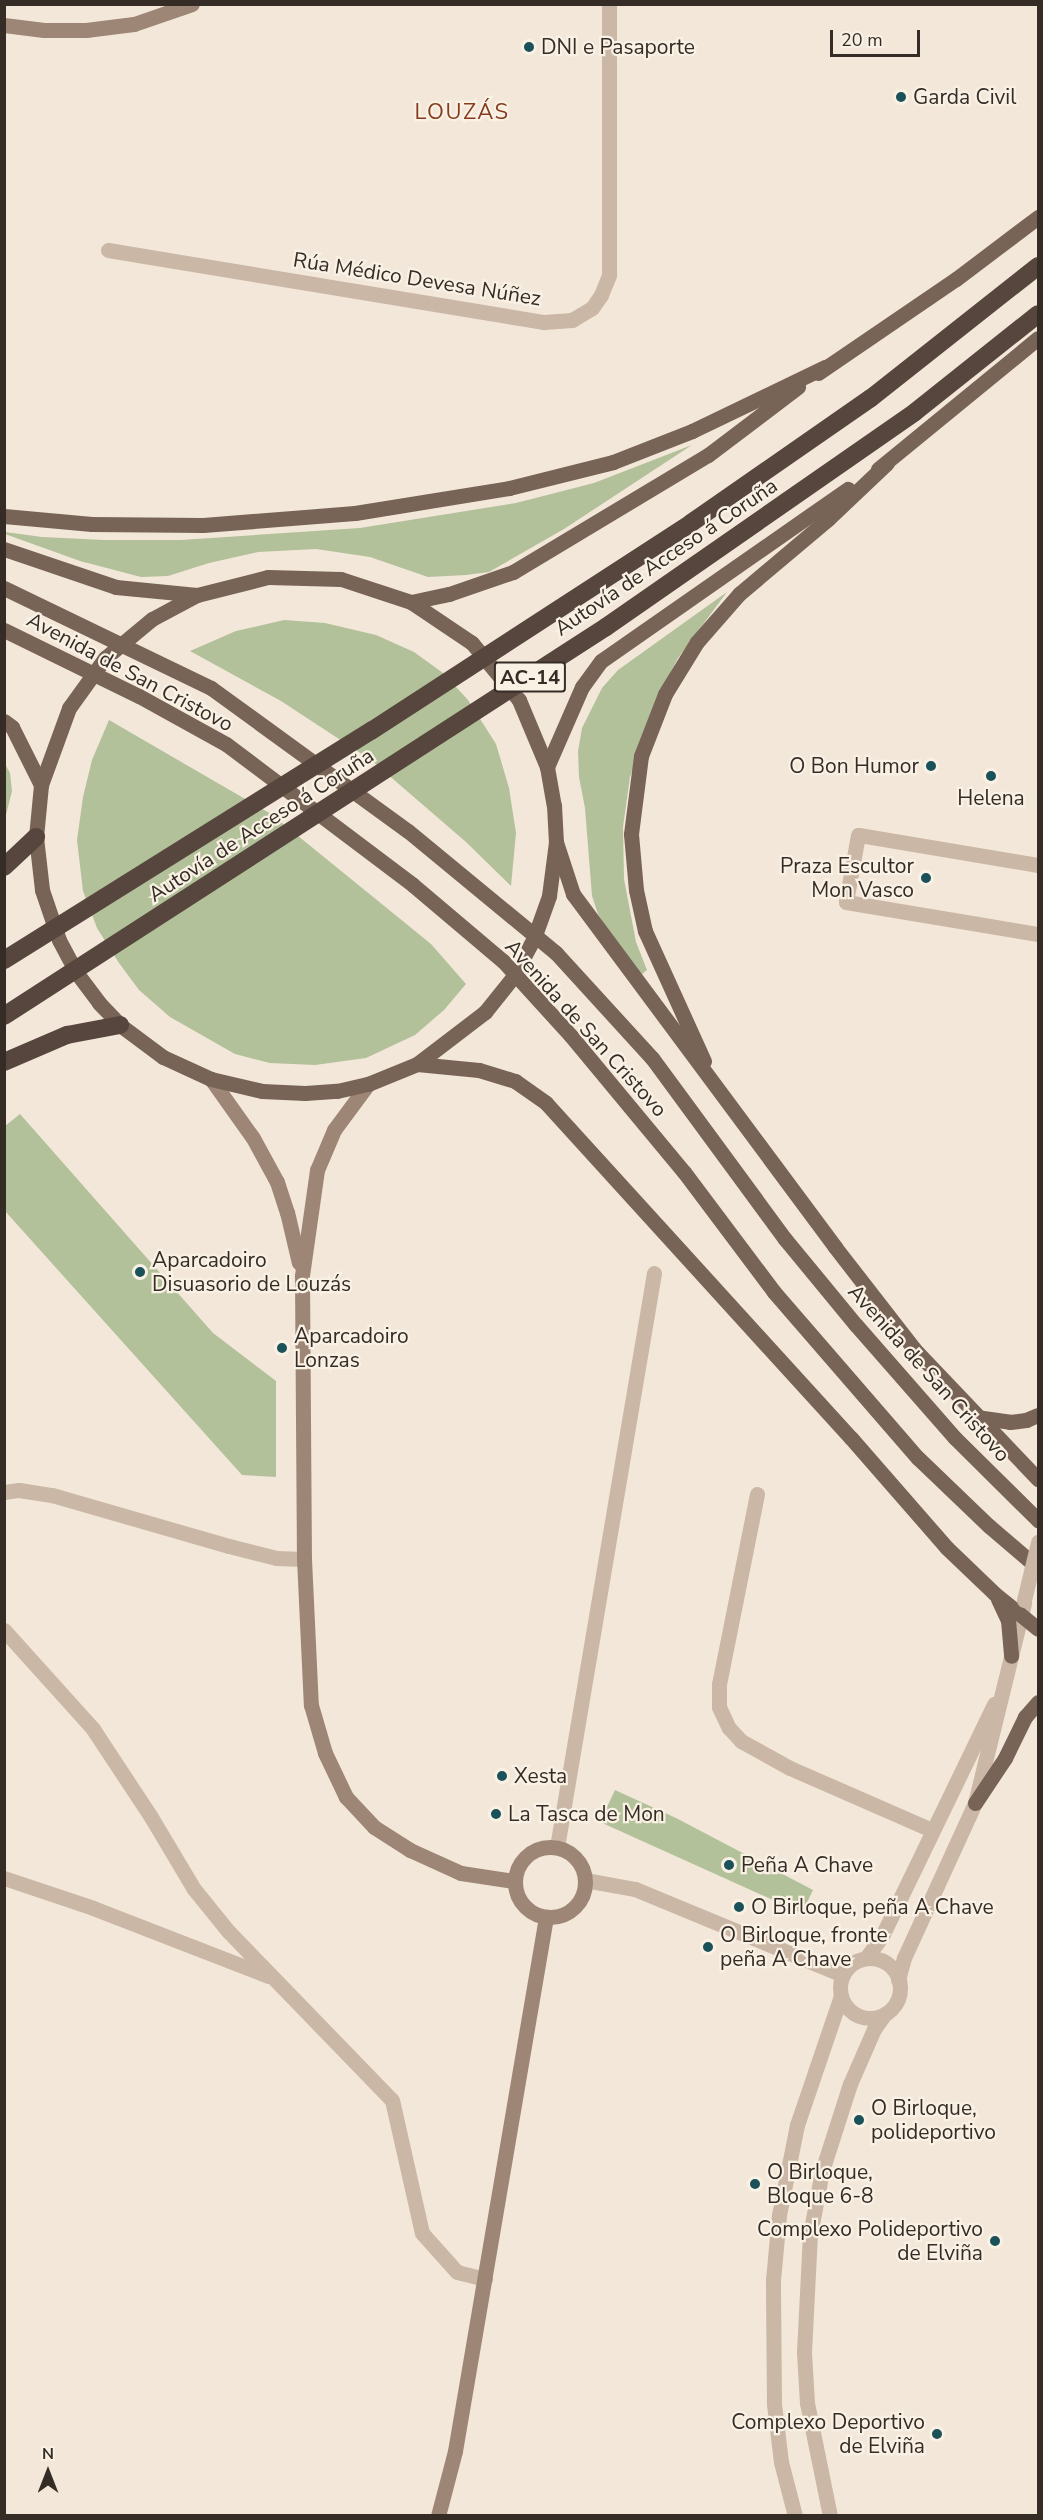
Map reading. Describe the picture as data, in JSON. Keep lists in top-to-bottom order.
{
  "streets": {
    "highway": ["Autovía de Acceso á Coruña", "AC-14"],
    "main road": ["Avenida de San Cristovo"],
    "street": ["Rúa Médico Devesa Núñez"]
  },
  "districts": ["LOUZÁS"],
  "places": [
    "DNI e Pasaporte",
    "Garda Civil",
    "O Bon Humor",
    "Helena",
    "Praza Escultor Mon Vasco",
    "Aparcadoiro Disuasorio de Louzás",
    "Aparcadoiro Lonzas",
    "Xesta",
    "La Tasca de Mon",
    "Peña A Chave",
    "O Birloque, peña A Chave",
    "O Birloque, fronte peña A Chave",
    "O Birloque, polideportivo",
    "O Birloque, Bloque 6-8",
    "Complexo Polideportivo de Elviña",
    "Complexo Deportivo de Elviña"
  ],
  "scale_bar": "20 m",
  "north": "top"
}
